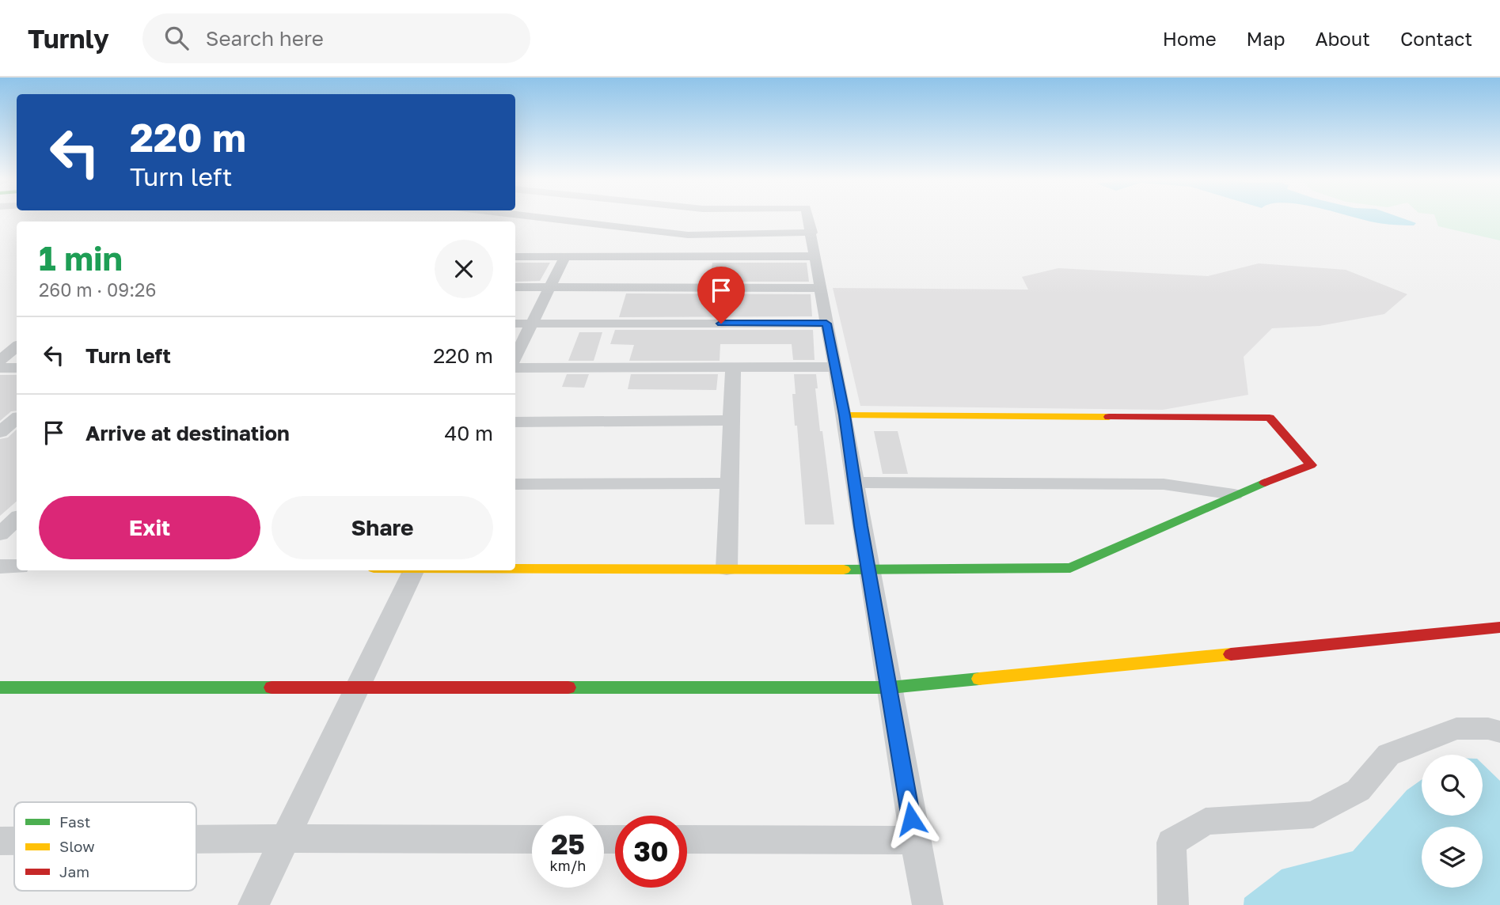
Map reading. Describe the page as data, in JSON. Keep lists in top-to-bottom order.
{
  "legend": ["Fast", "Slow", "Jam"],
  "page": {
    "header": "Turnly",
    "search": "Search here",
    "nav": [
      "Home",
      "Map",
      "About",
      "Contact"
    ],
    "turn": ["220 m", "Turn left"],
    "heading": ["1 min", "260 m · 09:26"],
    "list": [
      {
        "name": "Turn left",
        "value": "220 m"
      },
      {
        "name": "Arrive at destination",
        "value": "40 m"
      }
    ],
    "buttons": ["Exit", "Share"],
    "speed": "25 km/h",
    "limit": "30"
  }
}
